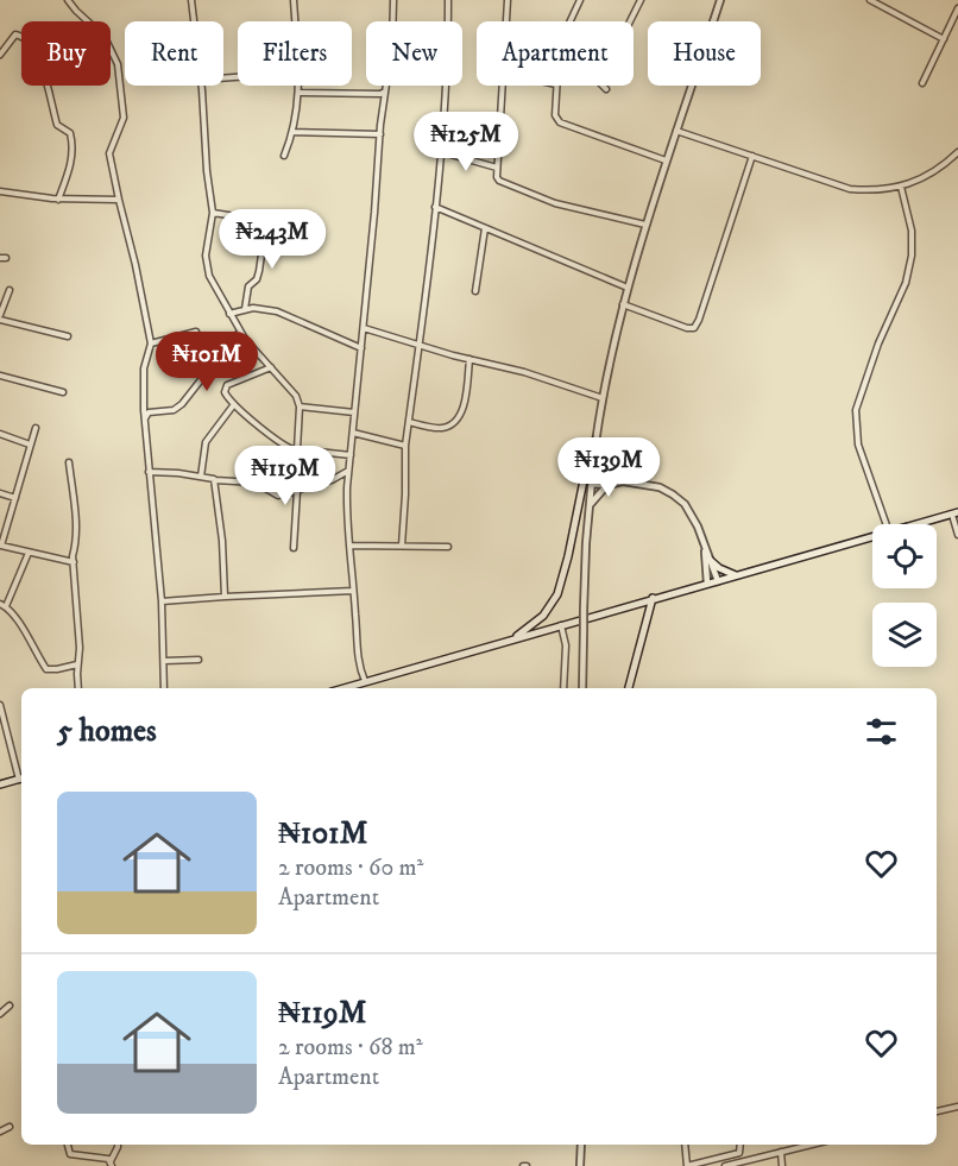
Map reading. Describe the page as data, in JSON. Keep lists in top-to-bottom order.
{
  "page": {
    "chip": [
      "Buy",
      "Rent",
      "Filters",
      "New",
      "Apartment",
      "House"
    ],
    "price": [
      "₦125M",
      "₦243M",
      "₦101M",
      "₦139M",
      "₦119M"
    ],
    "heading": "5 homes",
    "list": [
      {
        "name": "₦101M",
        "note": "2 rooms · 60 m² · Apartment"
      },
      {
        "name": "₦119M",
        "note": "2 rooms · 68 m² · Apartment"
      }
    ]
  }
}
